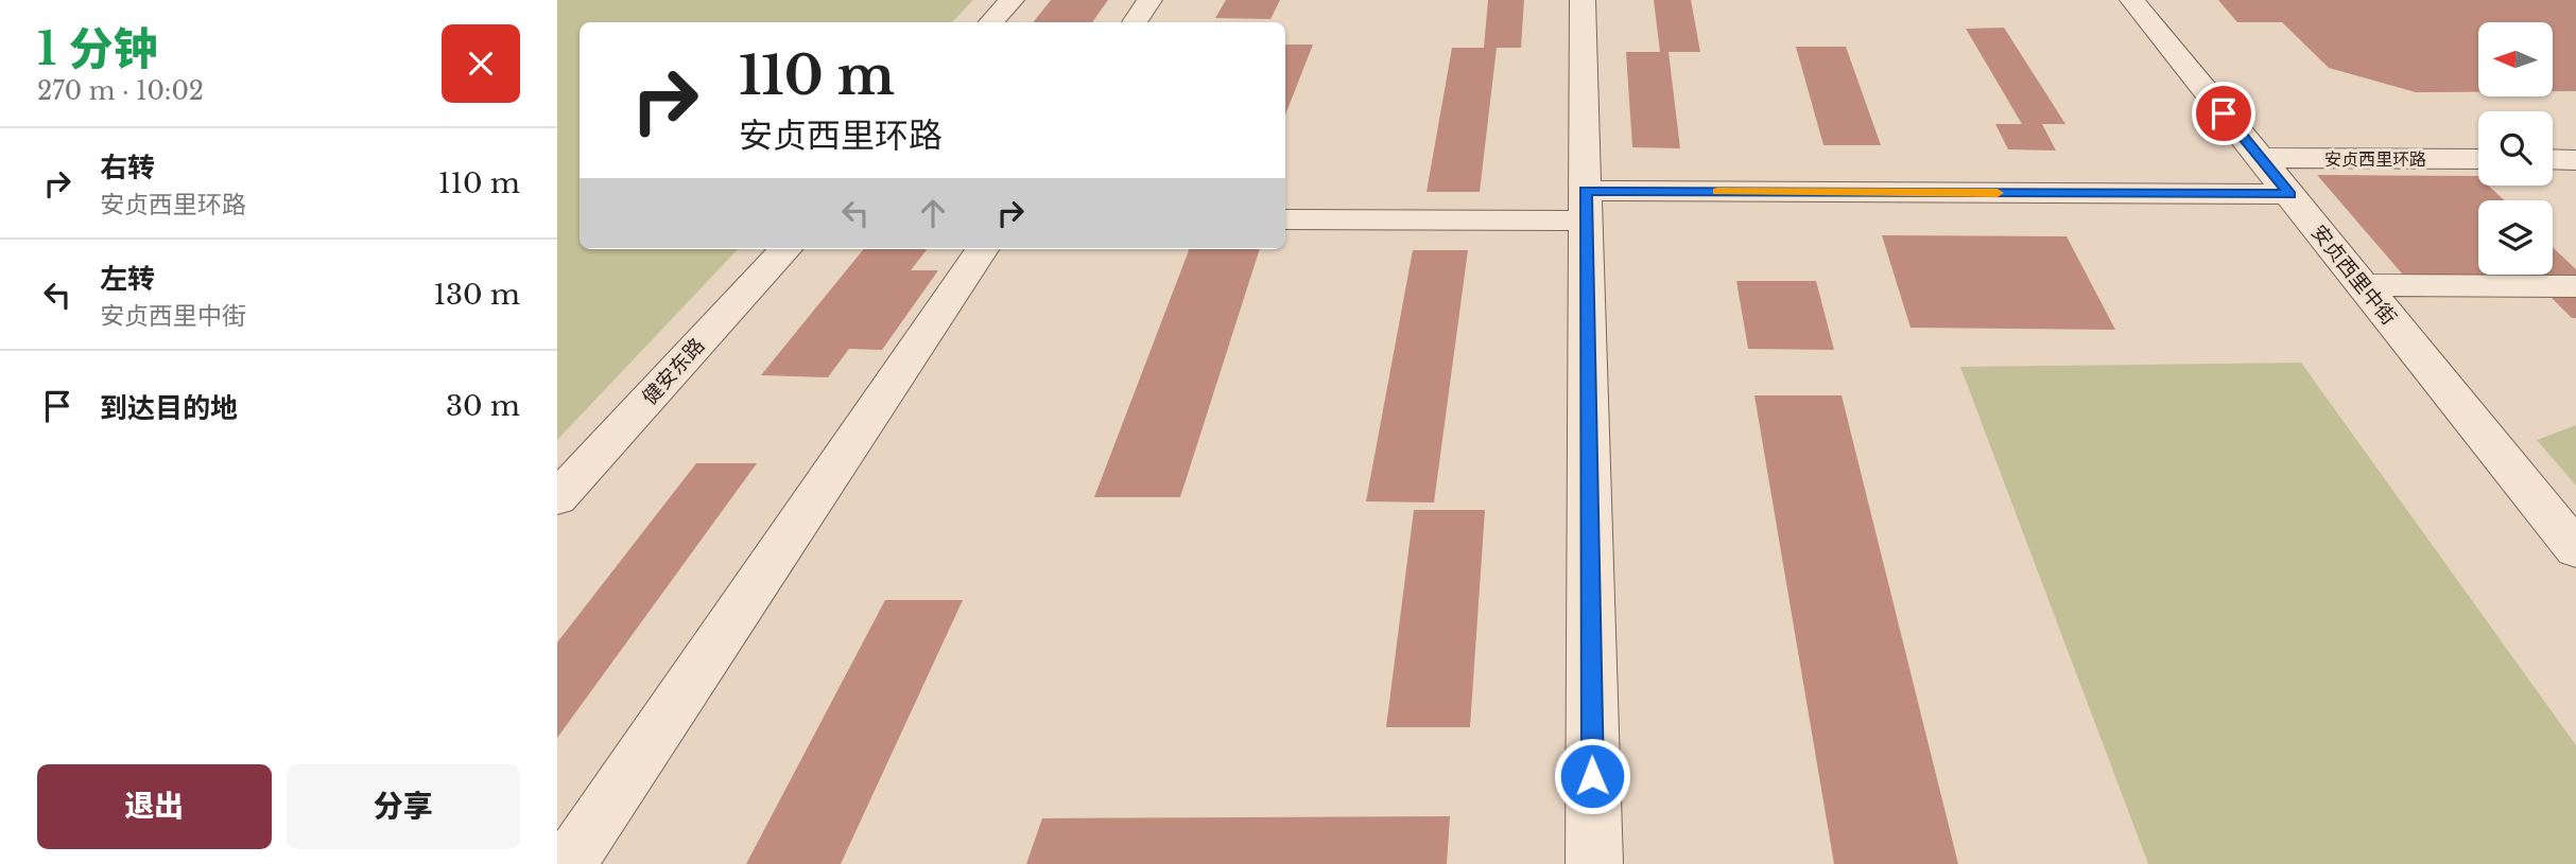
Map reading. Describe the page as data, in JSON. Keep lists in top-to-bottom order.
{
  "streets": {
    "street": ["安贞西里环路", "安贞西里中街", "健安东路"]
  },
  "crossings": [
    ["安贞西里环路", "安贞西里中街"]
  ],
  "north": "left",
  "page": {
    "heading": ["1 分钟", "270 m · 10:02"],
    "turn": ["110 m", "安贞西里环路"],
    "list": [
      {
        "name": "右转",
        "note": "安贞西里环路",
        "value": "110 m"
      },
      {
        "name": "左转",
        "note": "安贞西里中街",
        "value": "130 m"
      },
      {
        "name": "到达目的地",
        "value": "30 m"
      }
    ],
    "buttons": ["退出", "分享"]
  }
}
